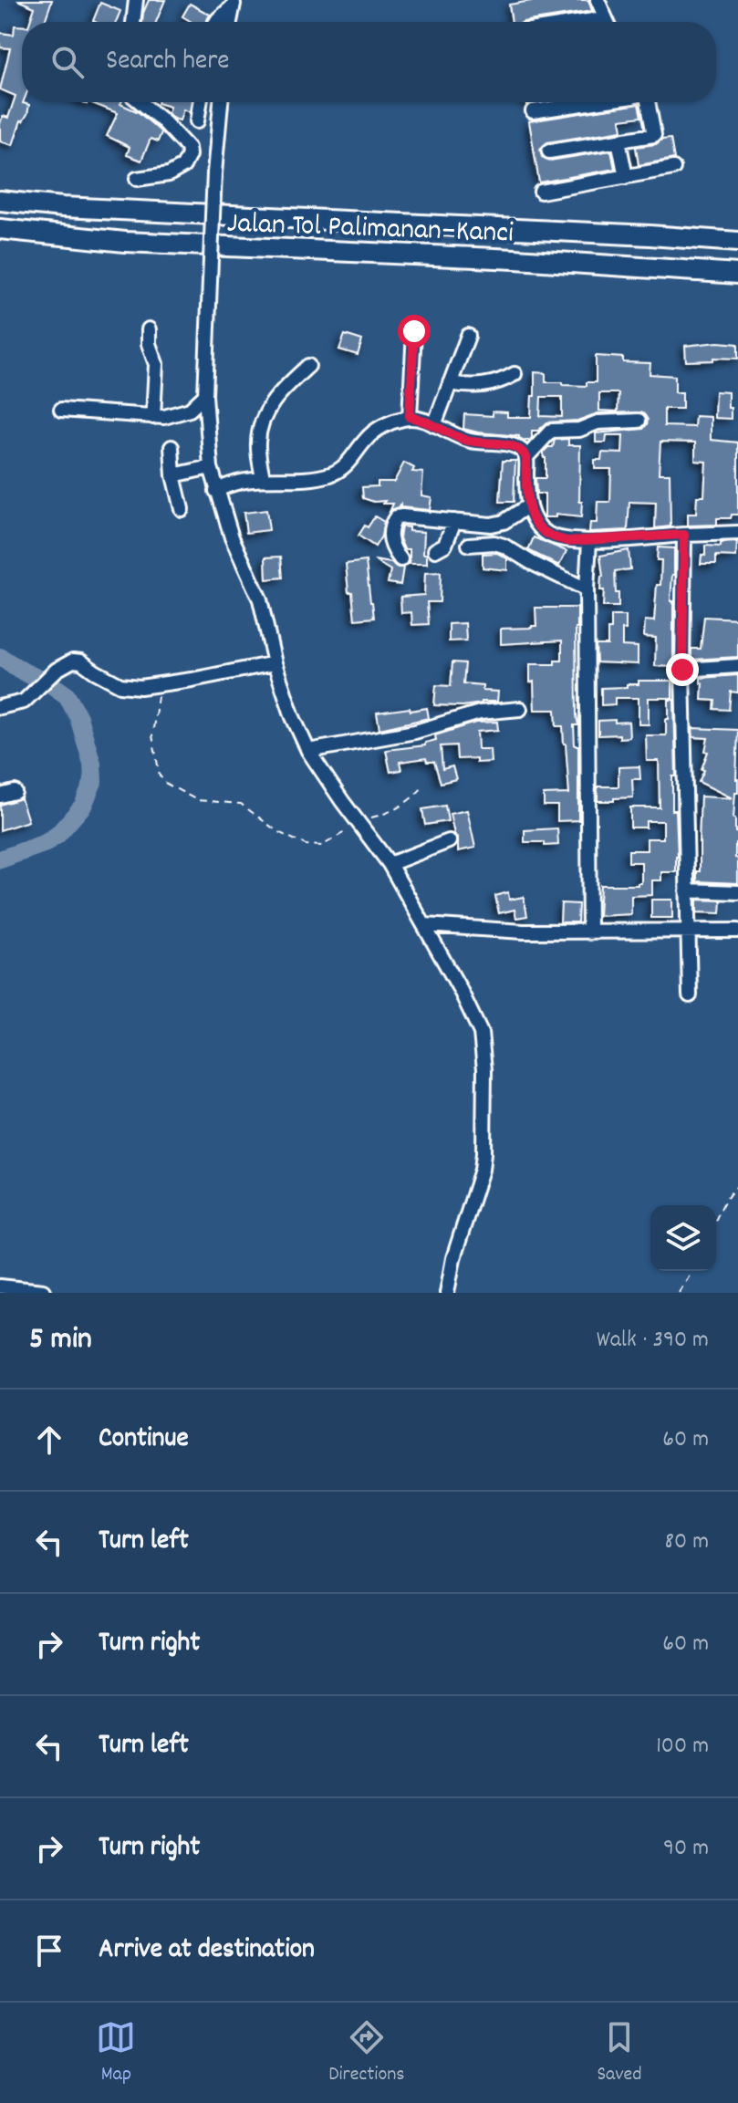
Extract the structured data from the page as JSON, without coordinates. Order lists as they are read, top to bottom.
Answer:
{
  "streets": {
    "highway": ["Jalan Tol Palimanan–Kanci"]
  },
  "page": {
    "search": "Search here",
    "heading": ["5 min", "Walk · 390 m"],
    "list": [
      ["Continue", "60 m"],
      ["Turn left", "80 m"],
      ["Turn right", "60 m"],
      ["Turn left", "100 m"],
      ["Turn right", "90 m"],
      "Arrive at destination"
    ],
    "nav": ["Map", "Directions", "Saved"]
  }
}
